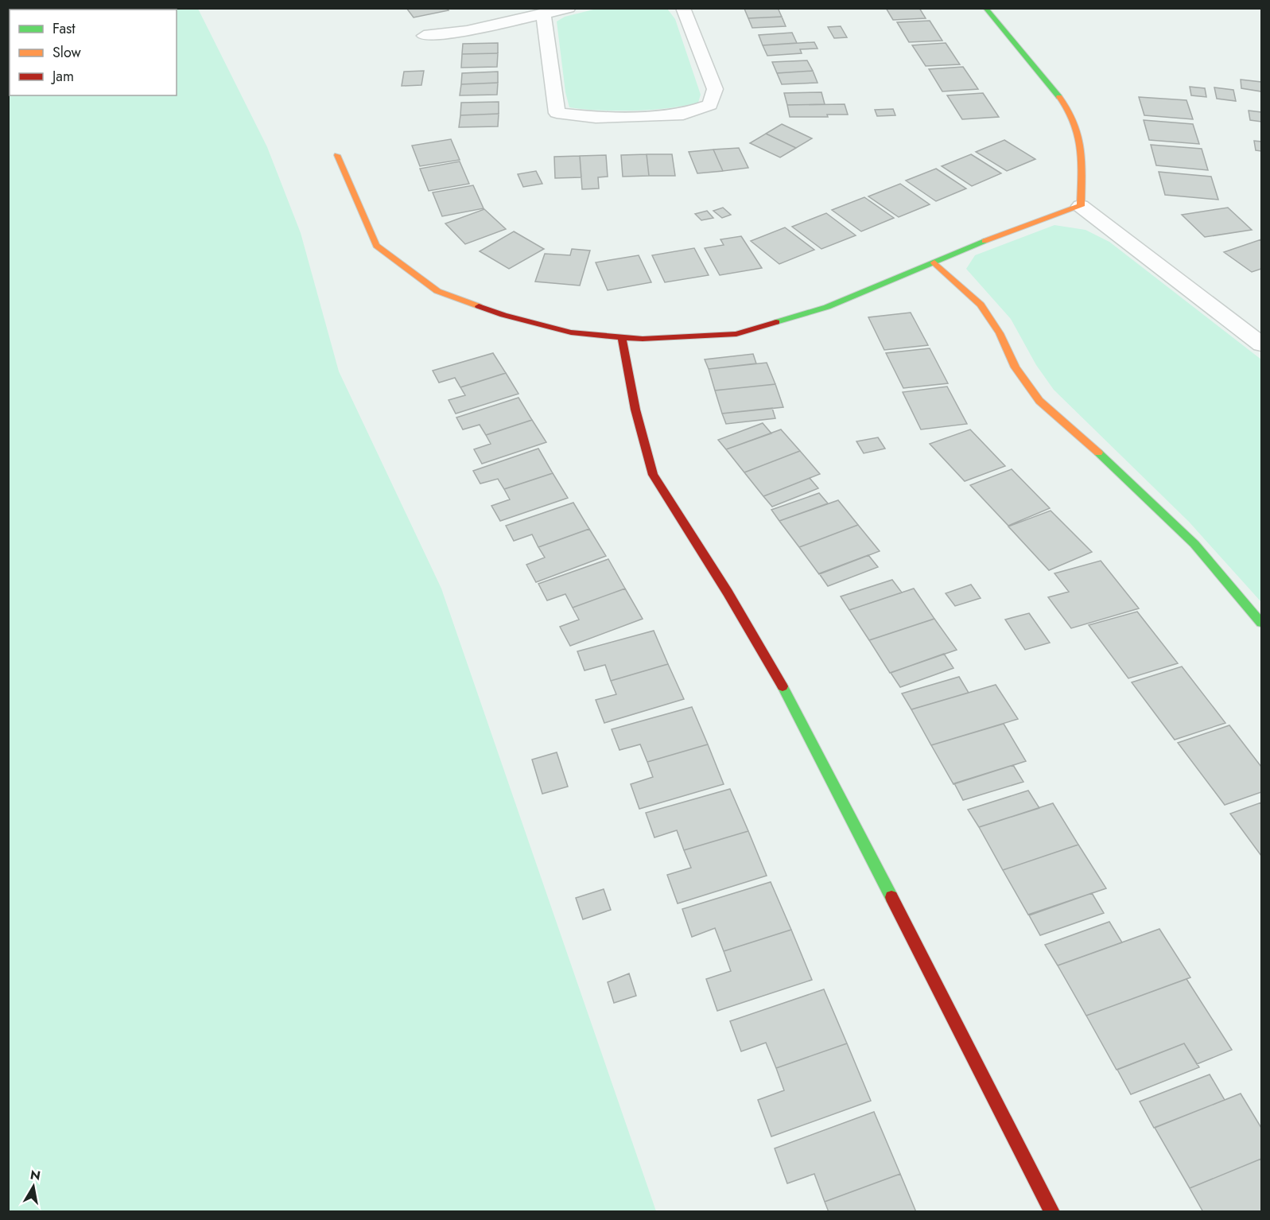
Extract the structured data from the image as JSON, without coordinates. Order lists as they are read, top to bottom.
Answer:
{
  "legend": ["Fast", "Slow", "Jam"],
  "north": "top"
}
